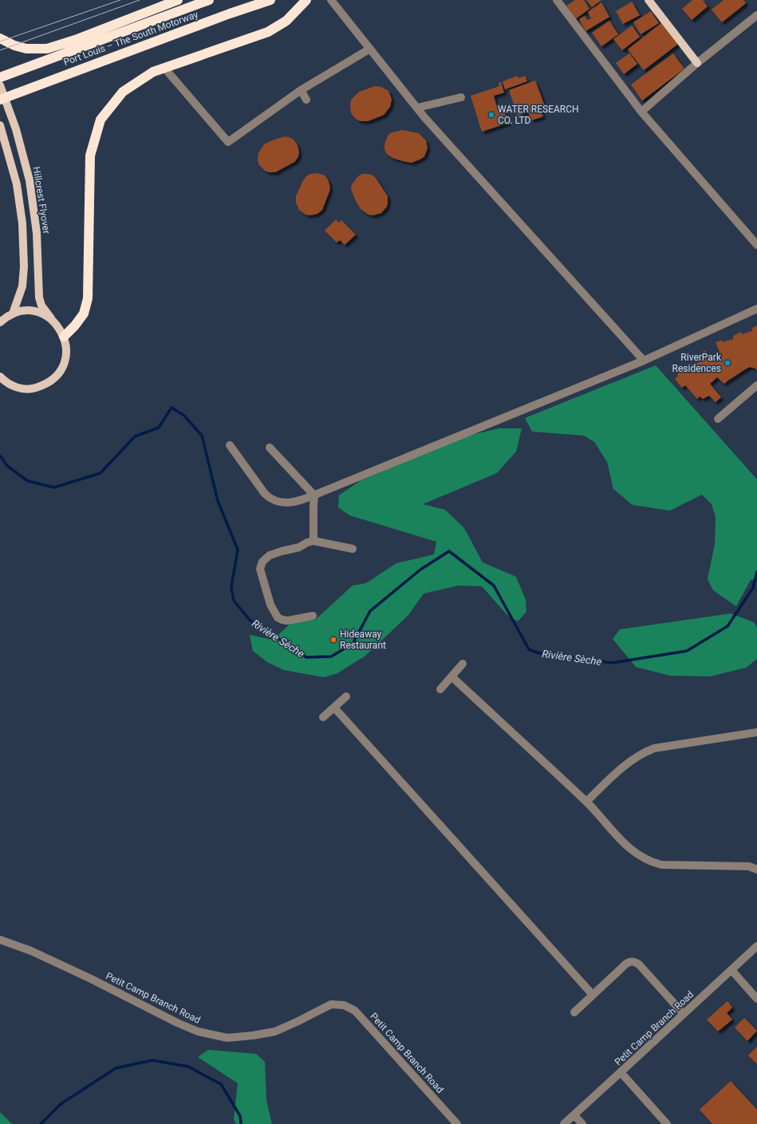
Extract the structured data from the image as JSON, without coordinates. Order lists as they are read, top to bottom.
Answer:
{
  "streets": {
    "highway": ["Port Louis – The South Motorway"],
    "main road": ["Hillcrest Flyover"],
    "street": ["Petit Camp Branch Road"]
  },
  "water": ["Rivière Sèche"],
  "places": ["WATER RESEARCH CO. LTD", "RiverPark Residences", "Hideaway Restaurant"]
}
